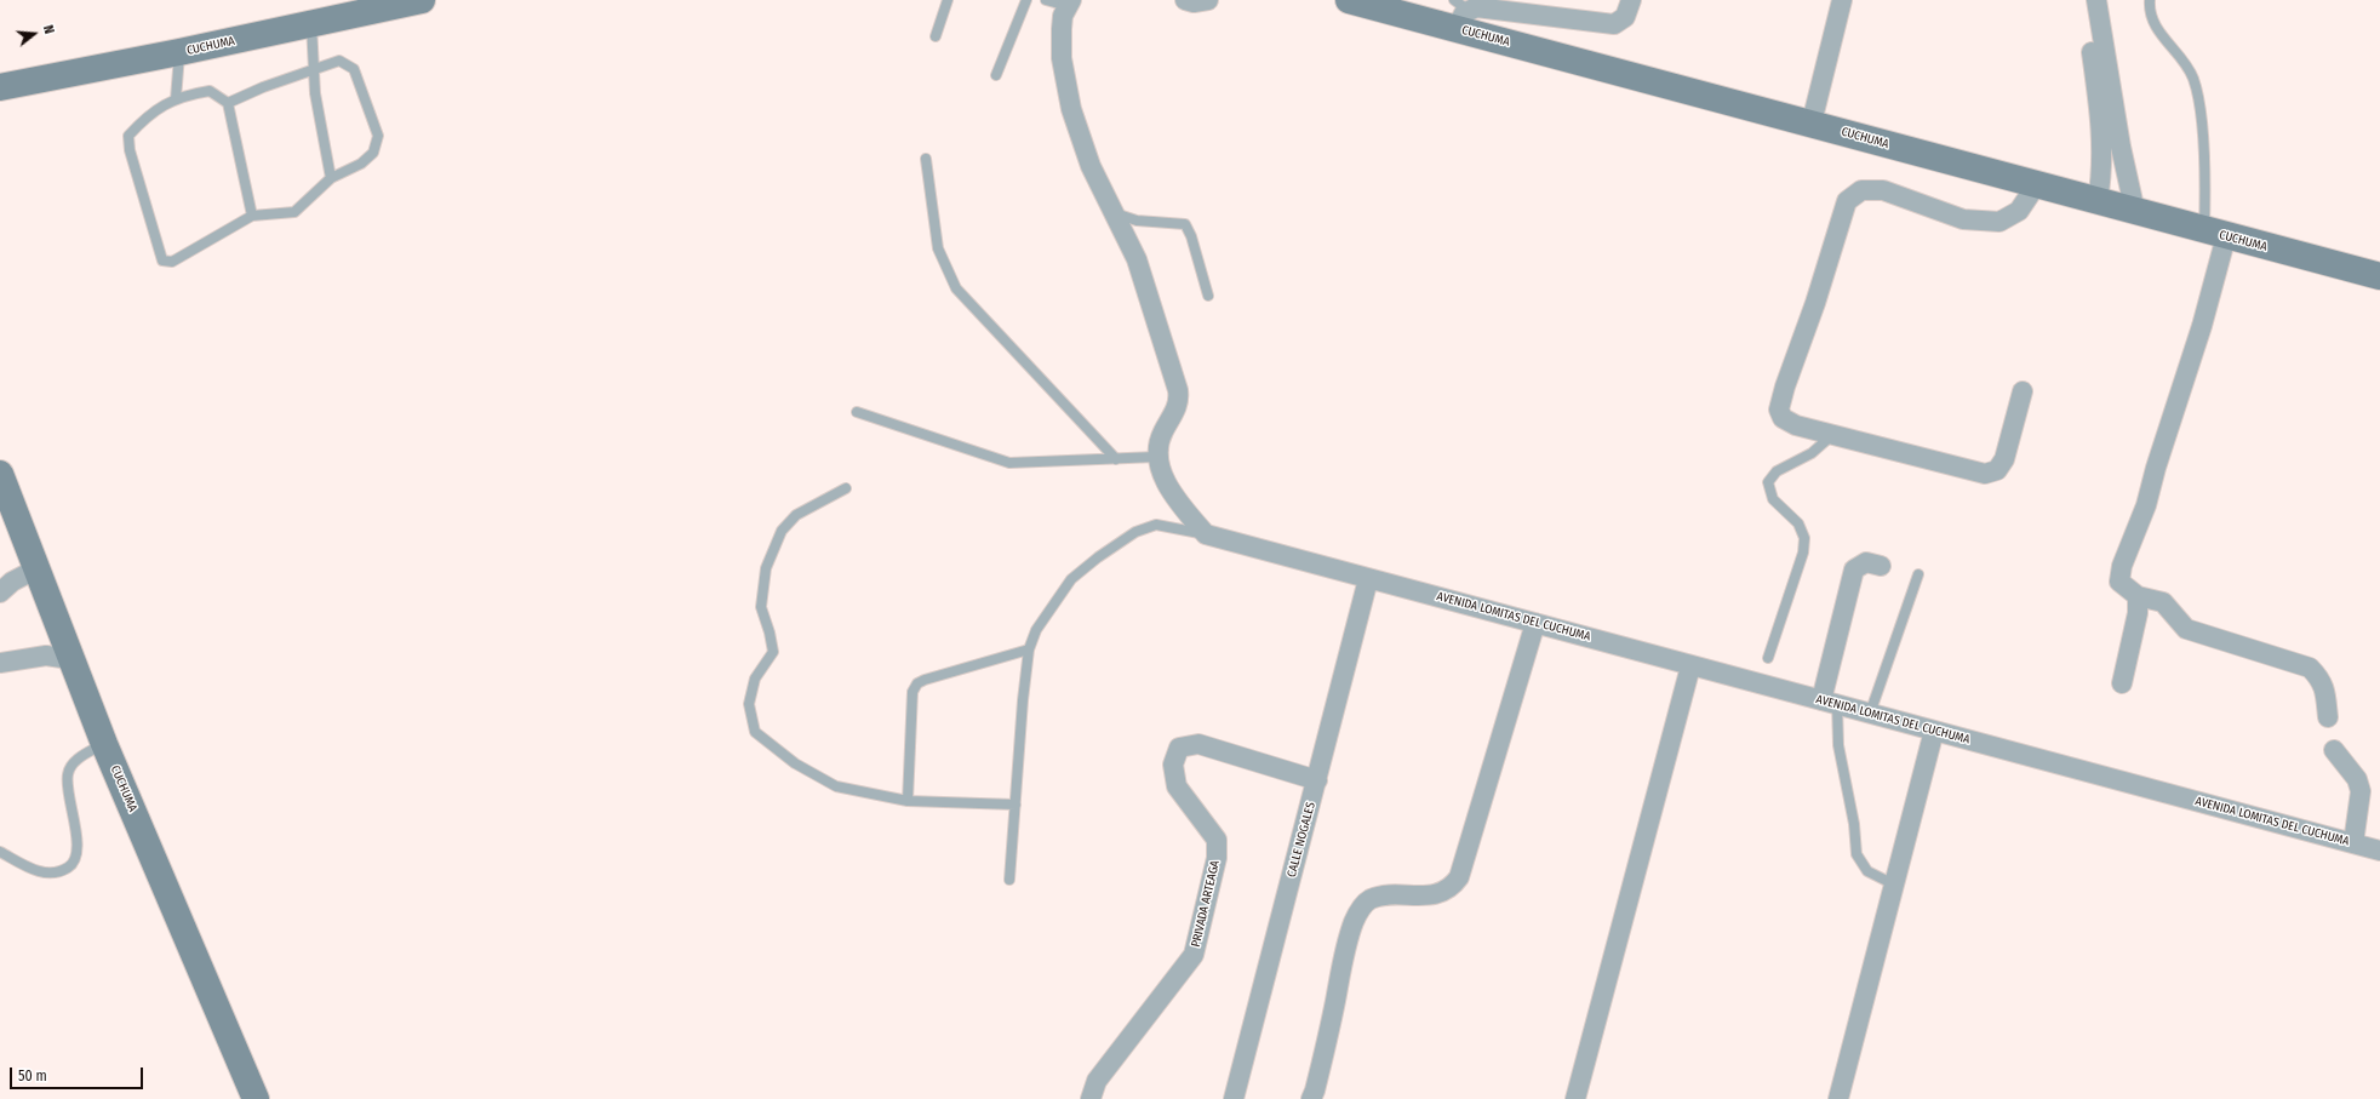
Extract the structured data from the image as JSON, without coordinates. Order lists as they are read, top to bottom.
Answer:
{
  "streets": {
    "street": [
      "CUCHUMA",
      "AVENIDA LOMITAS DEL CUCHUMA",
      "CALLE NOGALES",
      "PRIVADA ARTEAGA"
    ]
  },
  "crossings": [
    ["AVENIDA LOMITAS DEL CUCHUMA", "CALLE NOGALES"],
    ["CALLE NOGALES", "PRIVADA ARTEAGA"]
  ],
  "scale_bar": "50 m",
  "north": "right"
}
